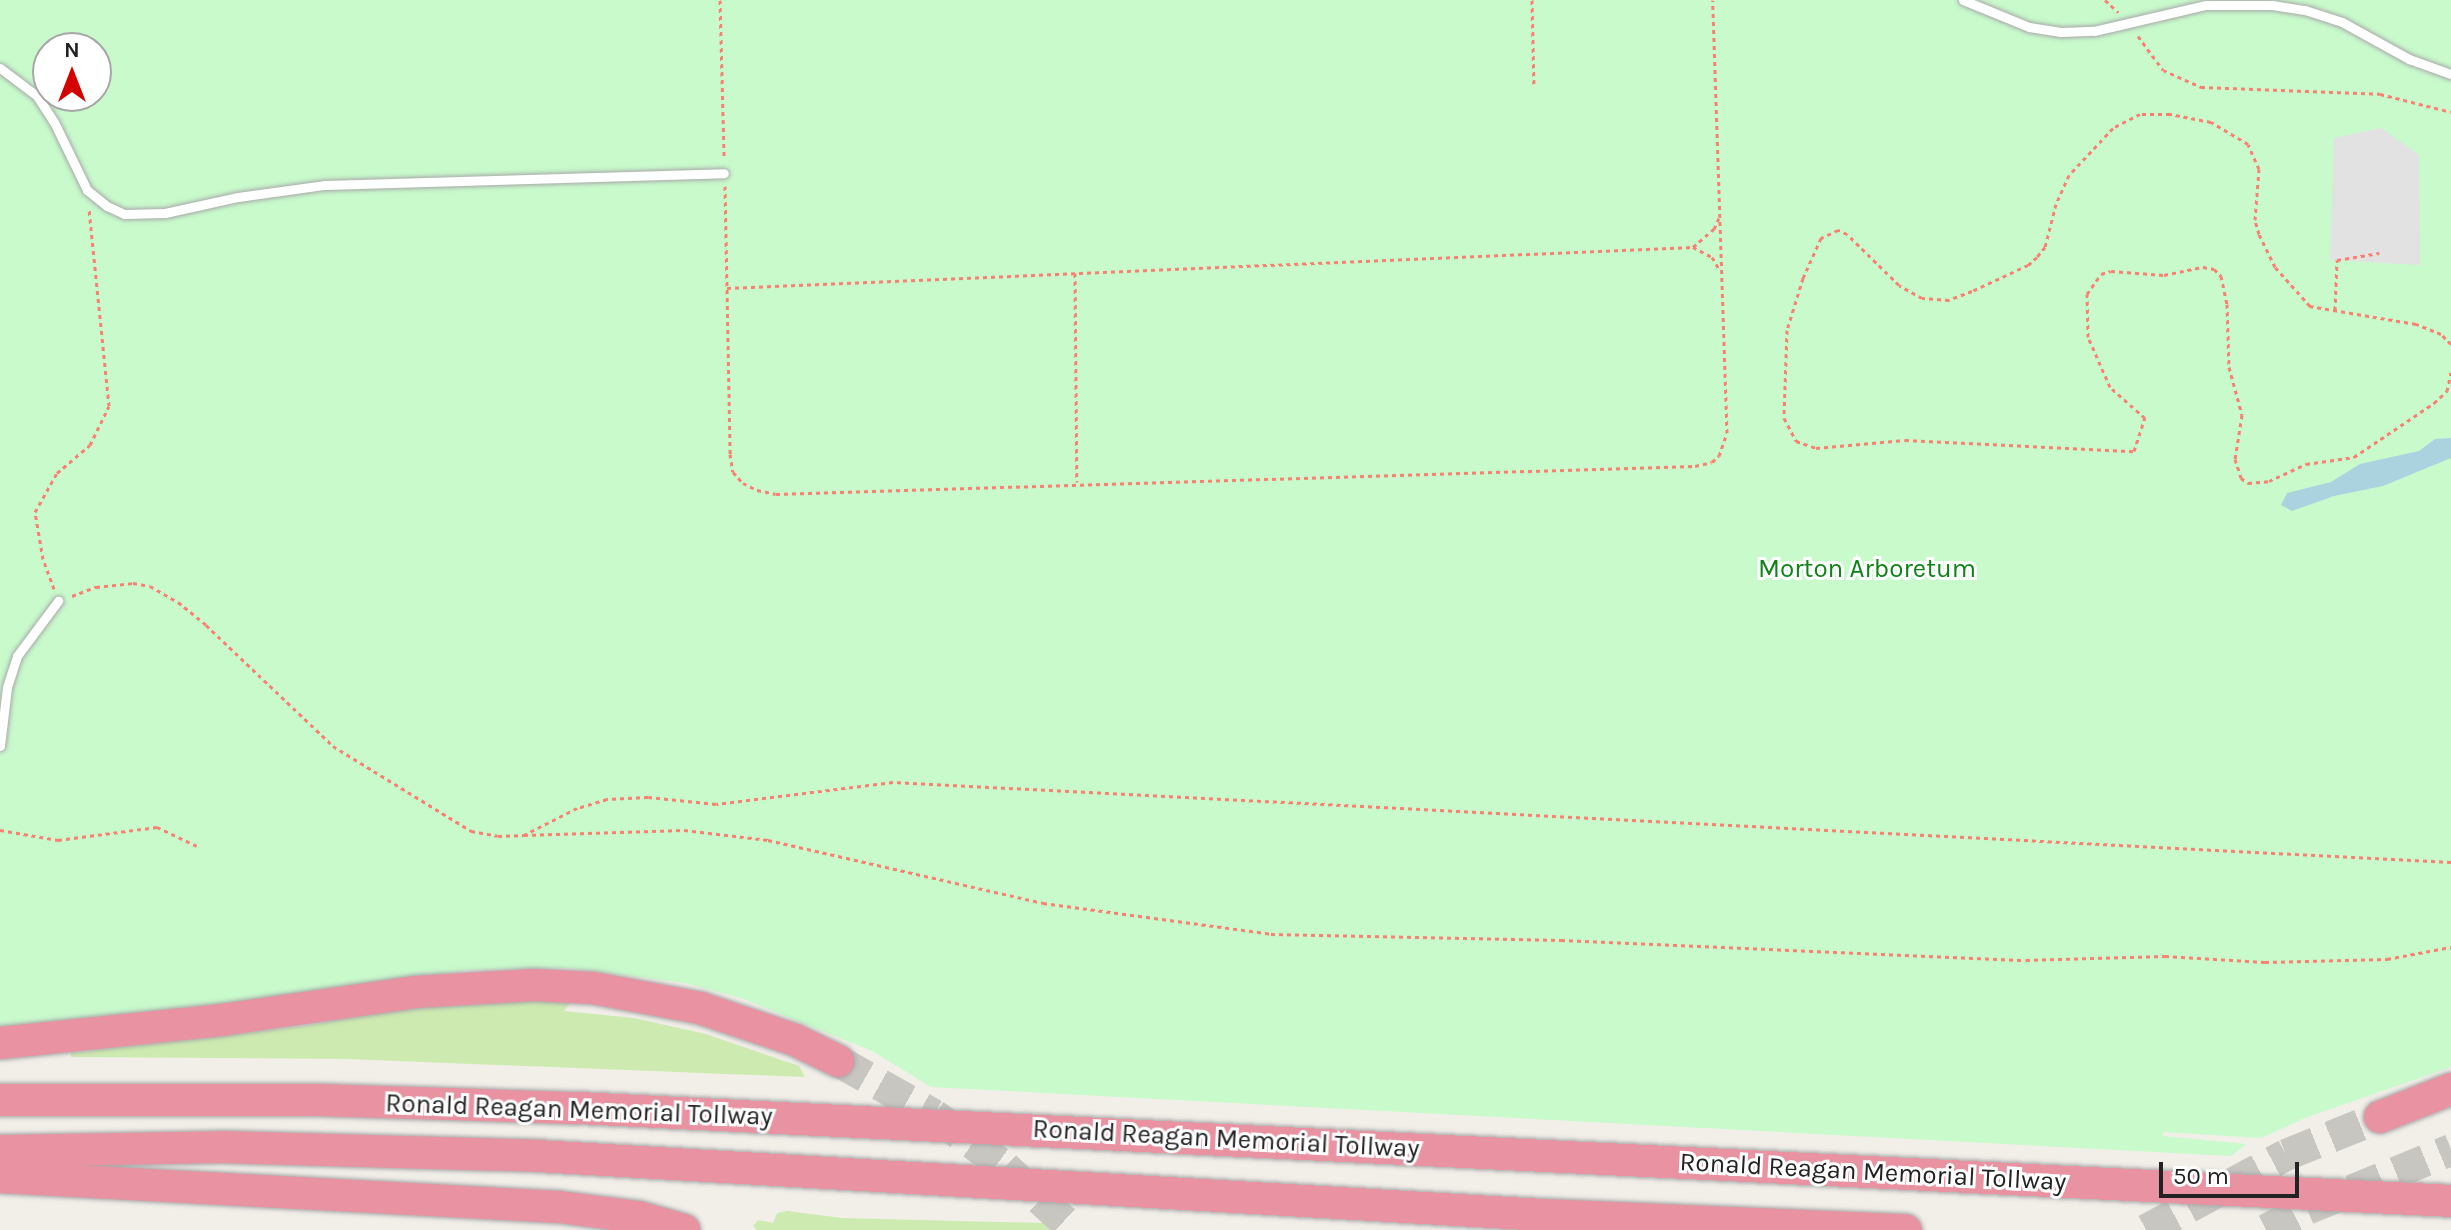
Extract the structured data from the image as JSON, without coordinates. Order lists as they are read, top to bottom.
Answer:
{
  "streets": {
    "highway": ["Ronald Reagan Memorial Tollway"]
  },
  "parks": ["Morton Arboretum"],
  "scale_bar": "50 m",
  "north": "top"
}
